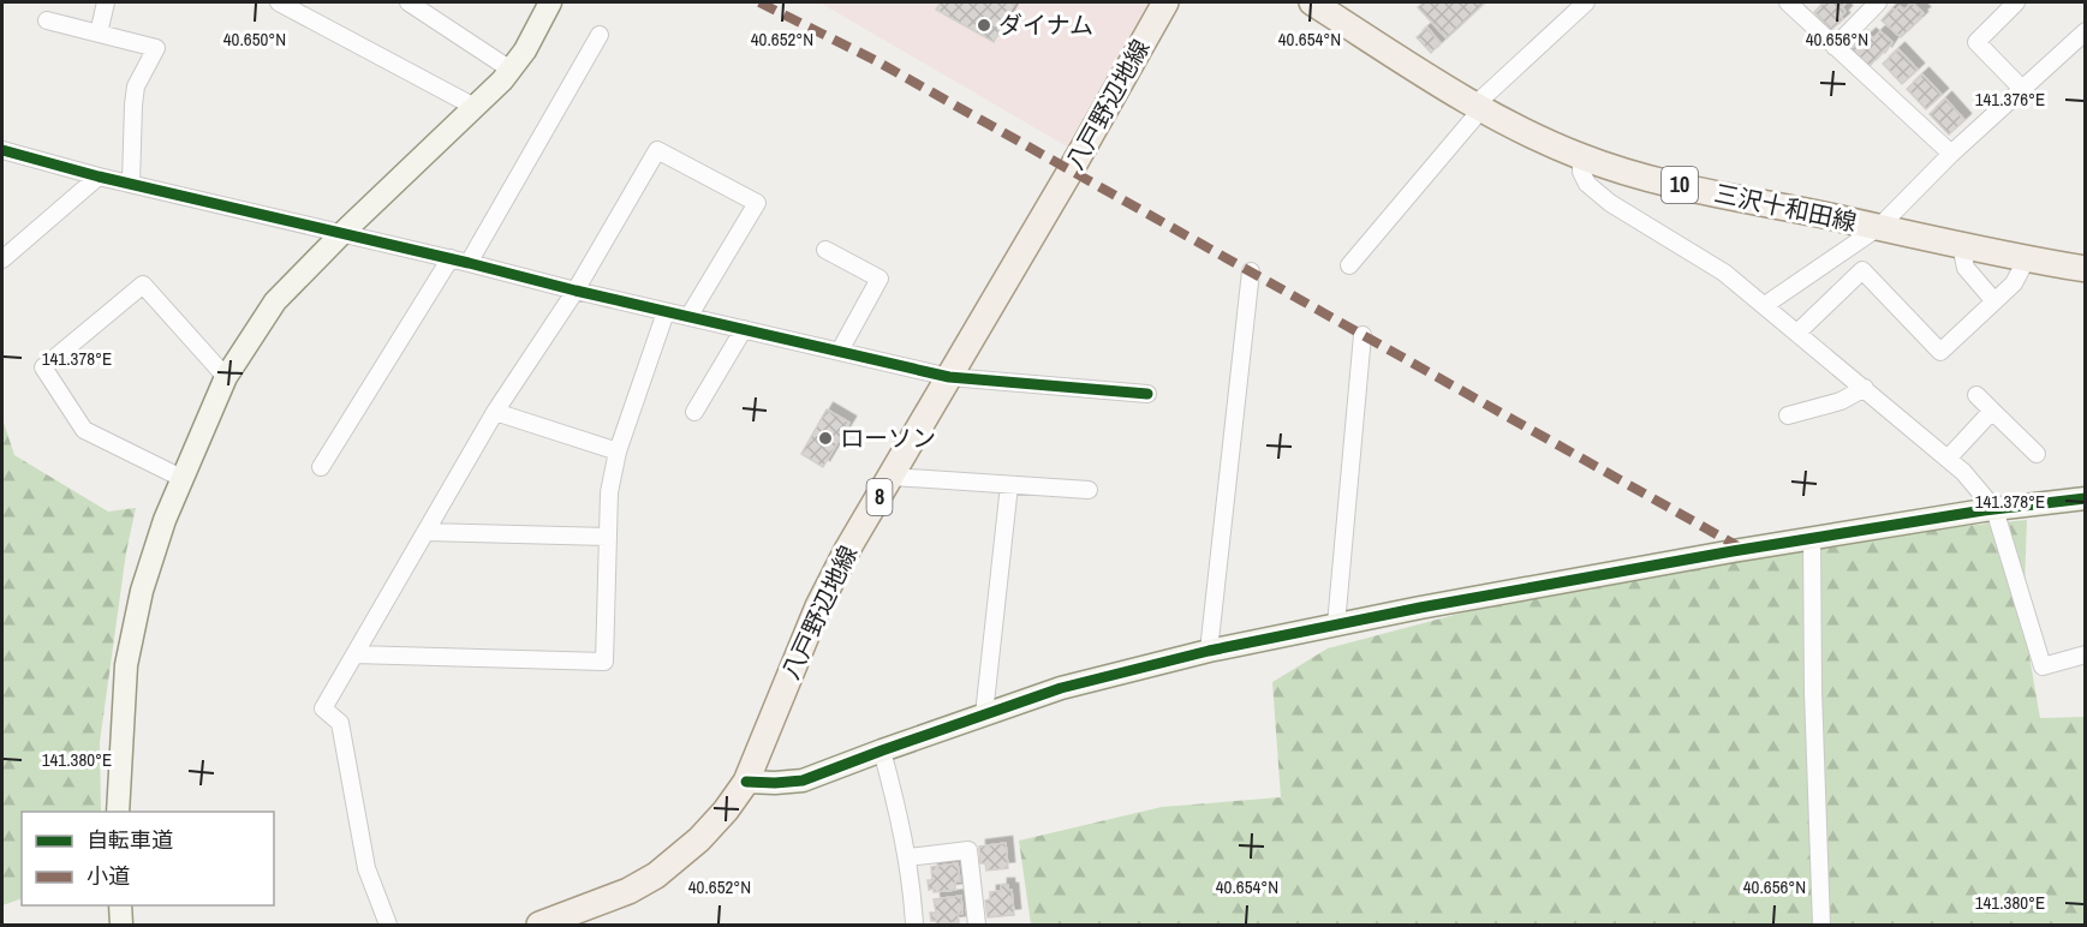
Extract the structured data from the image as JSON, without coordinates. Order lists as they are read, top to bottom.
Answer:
{
  "streets": {
    "main road": [
      "八戸野辺地線",
      "10",
      "三沢十和田線",
      "8"
    ]
  },
  "places": ["ダイナム", "ローソン"],
  "legend": ["自転車道", "小道"],
  "coordinates": [
    "40.650°N",
    "40.652°N",
    "40.654°N",
    "40.656°N",
    "141.376°E",
    "141.378°E",
    "141.380°E"
  ]
}
